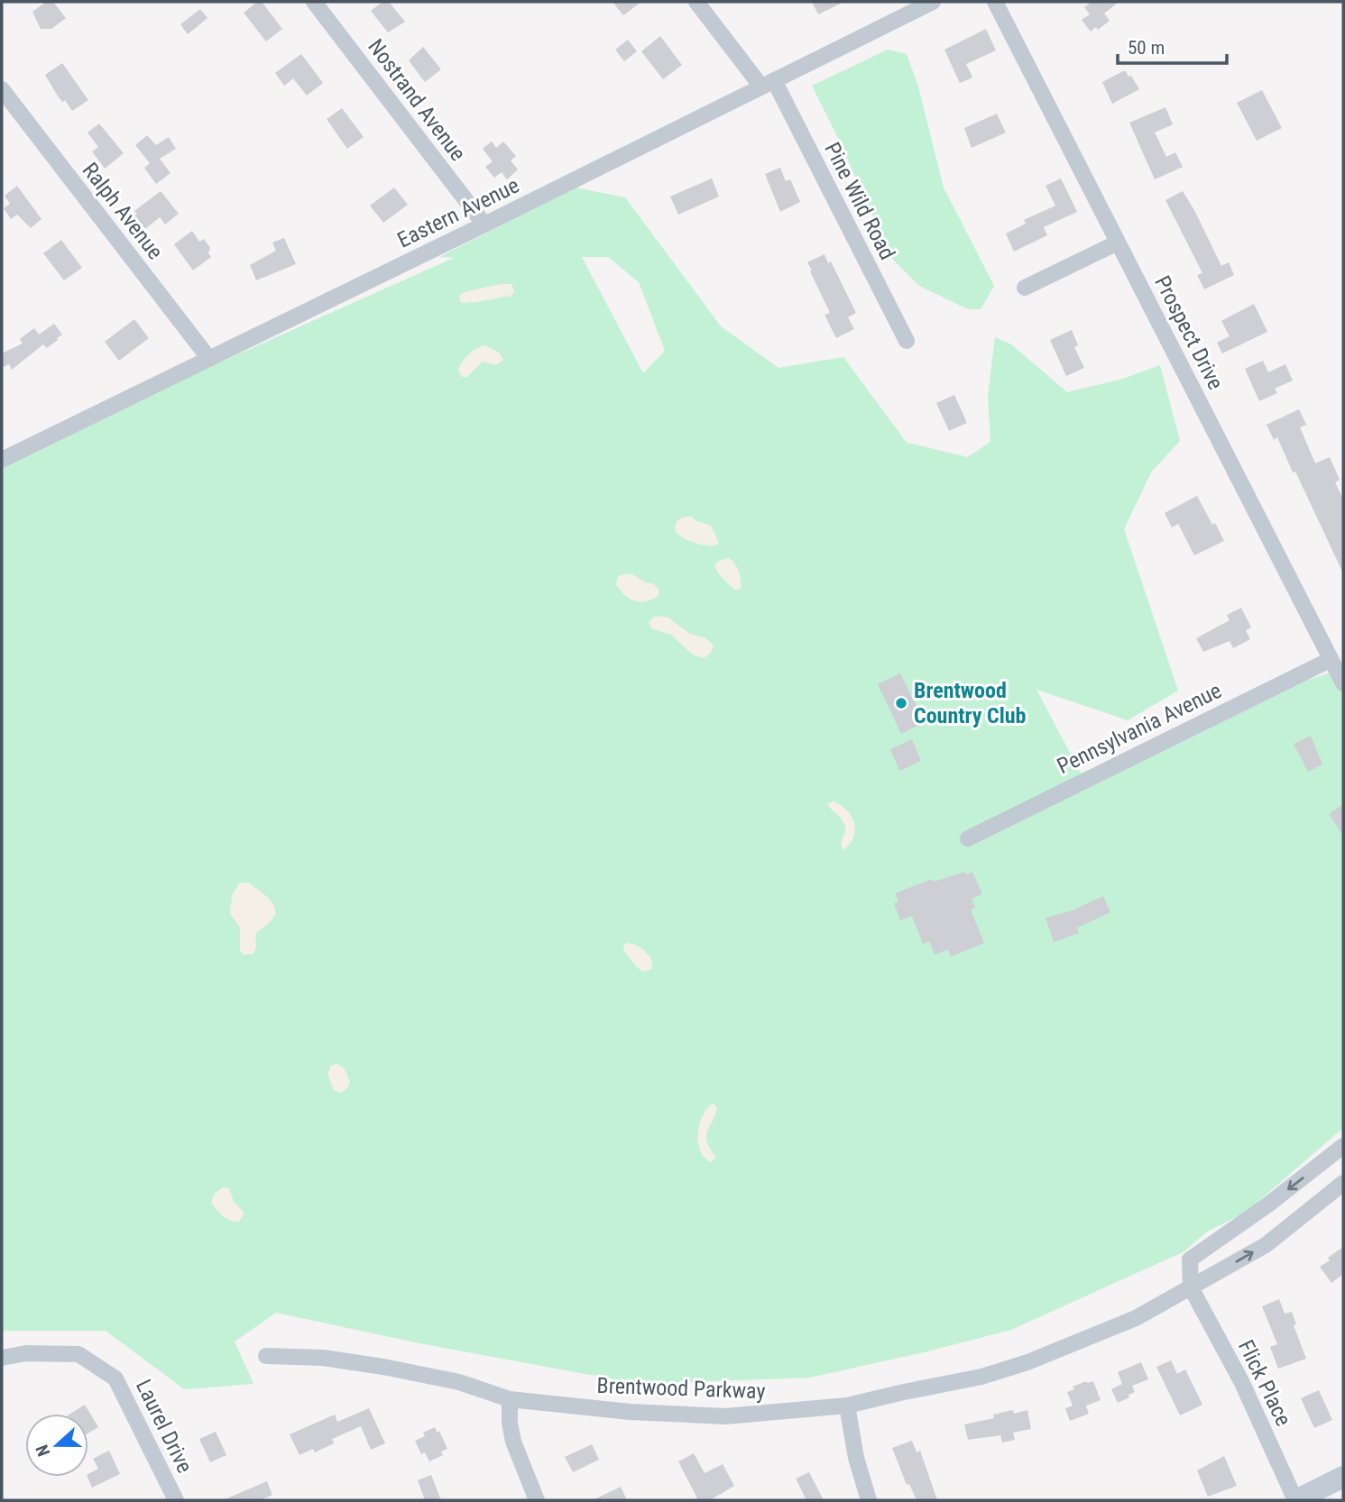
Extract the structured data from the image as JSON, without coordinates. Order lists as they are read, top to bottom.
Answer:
{
  "streets": {
    "street": [
      "Nostrand Avenue",
      "Pine Wild Road",
      "Ralph Avenue",
      "Eastern Avenue",
      "Prospect Drive",
      "Pennsylvania Avenue",
      "Flick Place",
      "Brentwood Parkway",
      "Laurel Drive"
    ]
  },
  "crossings": [
    ["Nostrand Avenue", "Eastern Avenue"],
    ["Pine Wild Road", "Eastern Avenue"],
    ["Ralph Avenue", "Eastern Avenue"],
    ["Prospect Drive", "Pennsylvania Avenue"],
    ["Flick Place", "Brentwood Parkway"]
  ],
  "places": ["Brentwood Country Club"],
  "scale_bar": "50 m",
  "north": "left"
}
